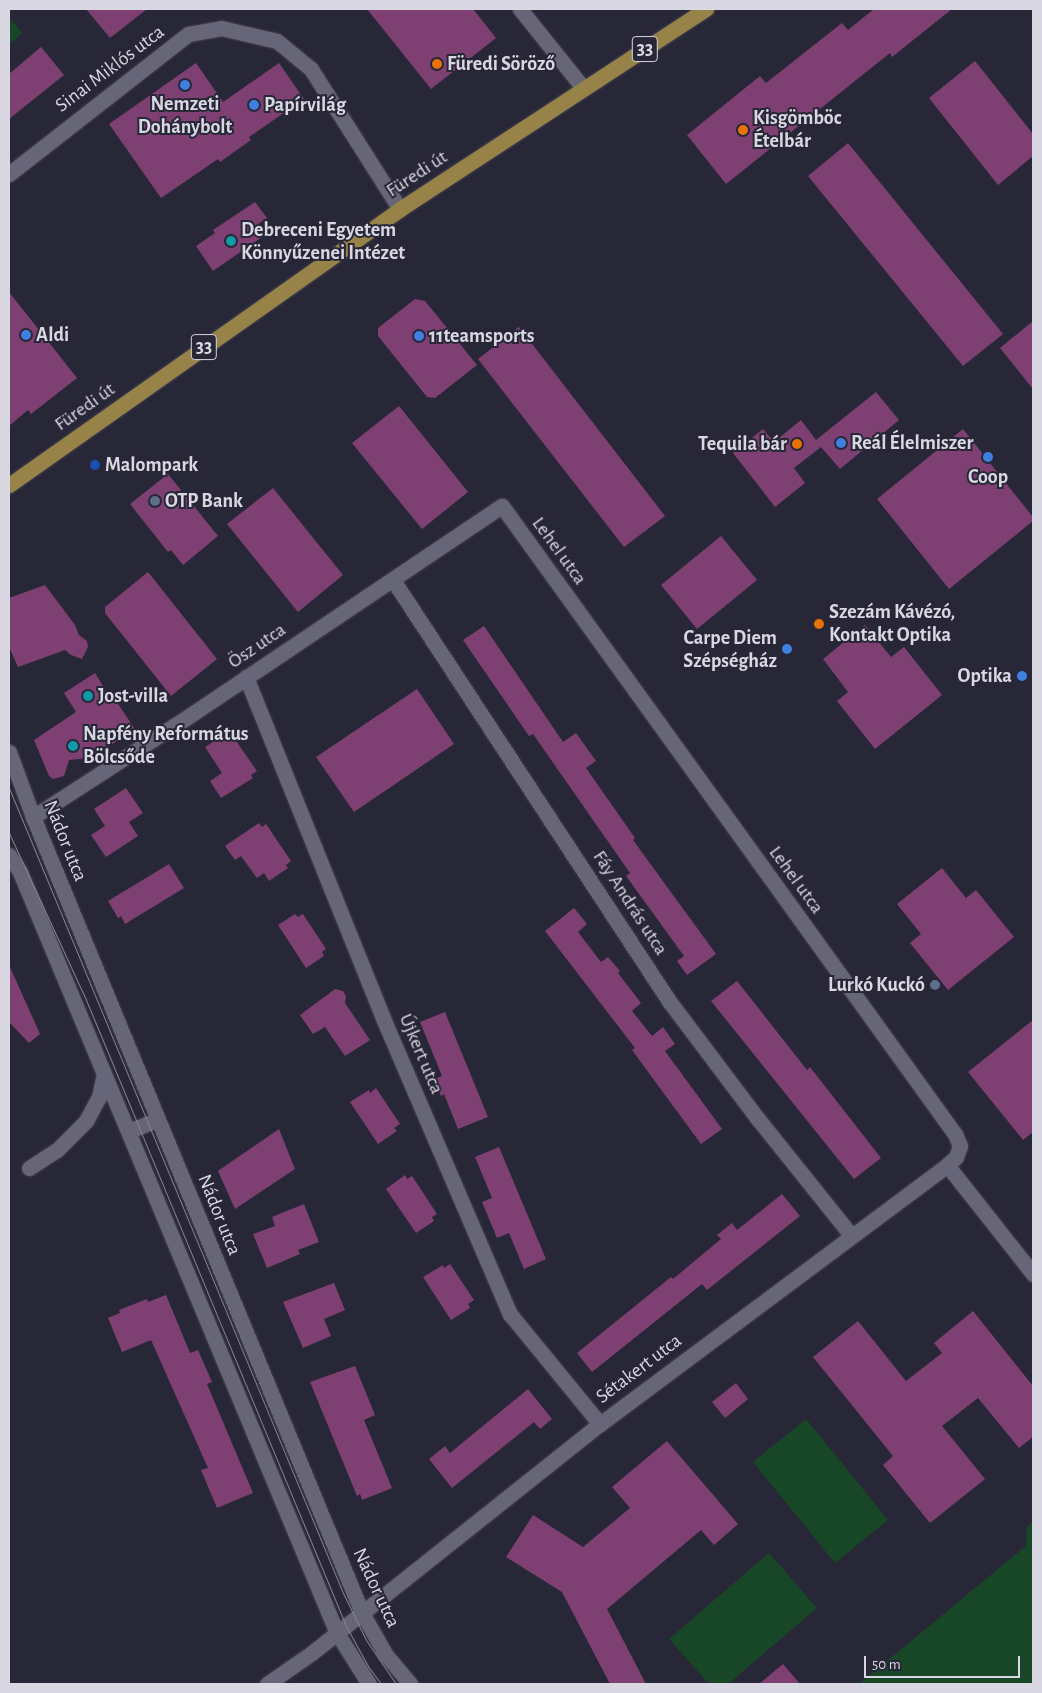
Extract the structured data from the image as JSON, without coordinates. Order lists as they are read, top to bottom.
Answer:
{
  "streets": {
    "main road": ["33", "Füredi út"],
    "street": [
      "Sinai Miklós utca",
      "Lehel utca",
      "Ösz utca",
      "Nádor utca",
      "Fáy András utca",
      "Újkert utca",
      "Sétakert utca"
    ]
  },
  "crossings": [
    ["Sinai Miklós utca", "Füredi út"],
    ["Lehel utca", "Ösz utca"],
    ["Lehel utca", "Sétakert utca"],
    ["Ösz utca", "Nádor utca"],
    ["Ösz utca", "Fáy András utca"],
    ["Ösz utca", "Újkert utca"],
    ["Nádor utca", "Sétakert utca"],
    ["Fáy András utca", "Sétakert utca"],
    ["Újkert utca", "Sétakert utca"]
  ],
  "places": [
    "Füredi Söröző",
    "Nemzeti Dohánybolt",
    "Papírvilág",
    "Kisgömböc Ételbár",
    "Debreceni Egyetem Könnyűzenei Intézet",
    "Aldi",
    "11teamsports",
    "Reál Élelmiszer",
    "Tequila bár",
    "Coop",
    "Malompark",
    "OTP Bank",
    "Szezám Kávézó, Kontakt Optika",
    "Carpe Diem Szépségház",
    "Optika",
    "Jost-villa",
    "Napfény Református Bölcsőde",
    "Lurkó Kuckó"
  ],
  "scale_bar": "50 m"
}
